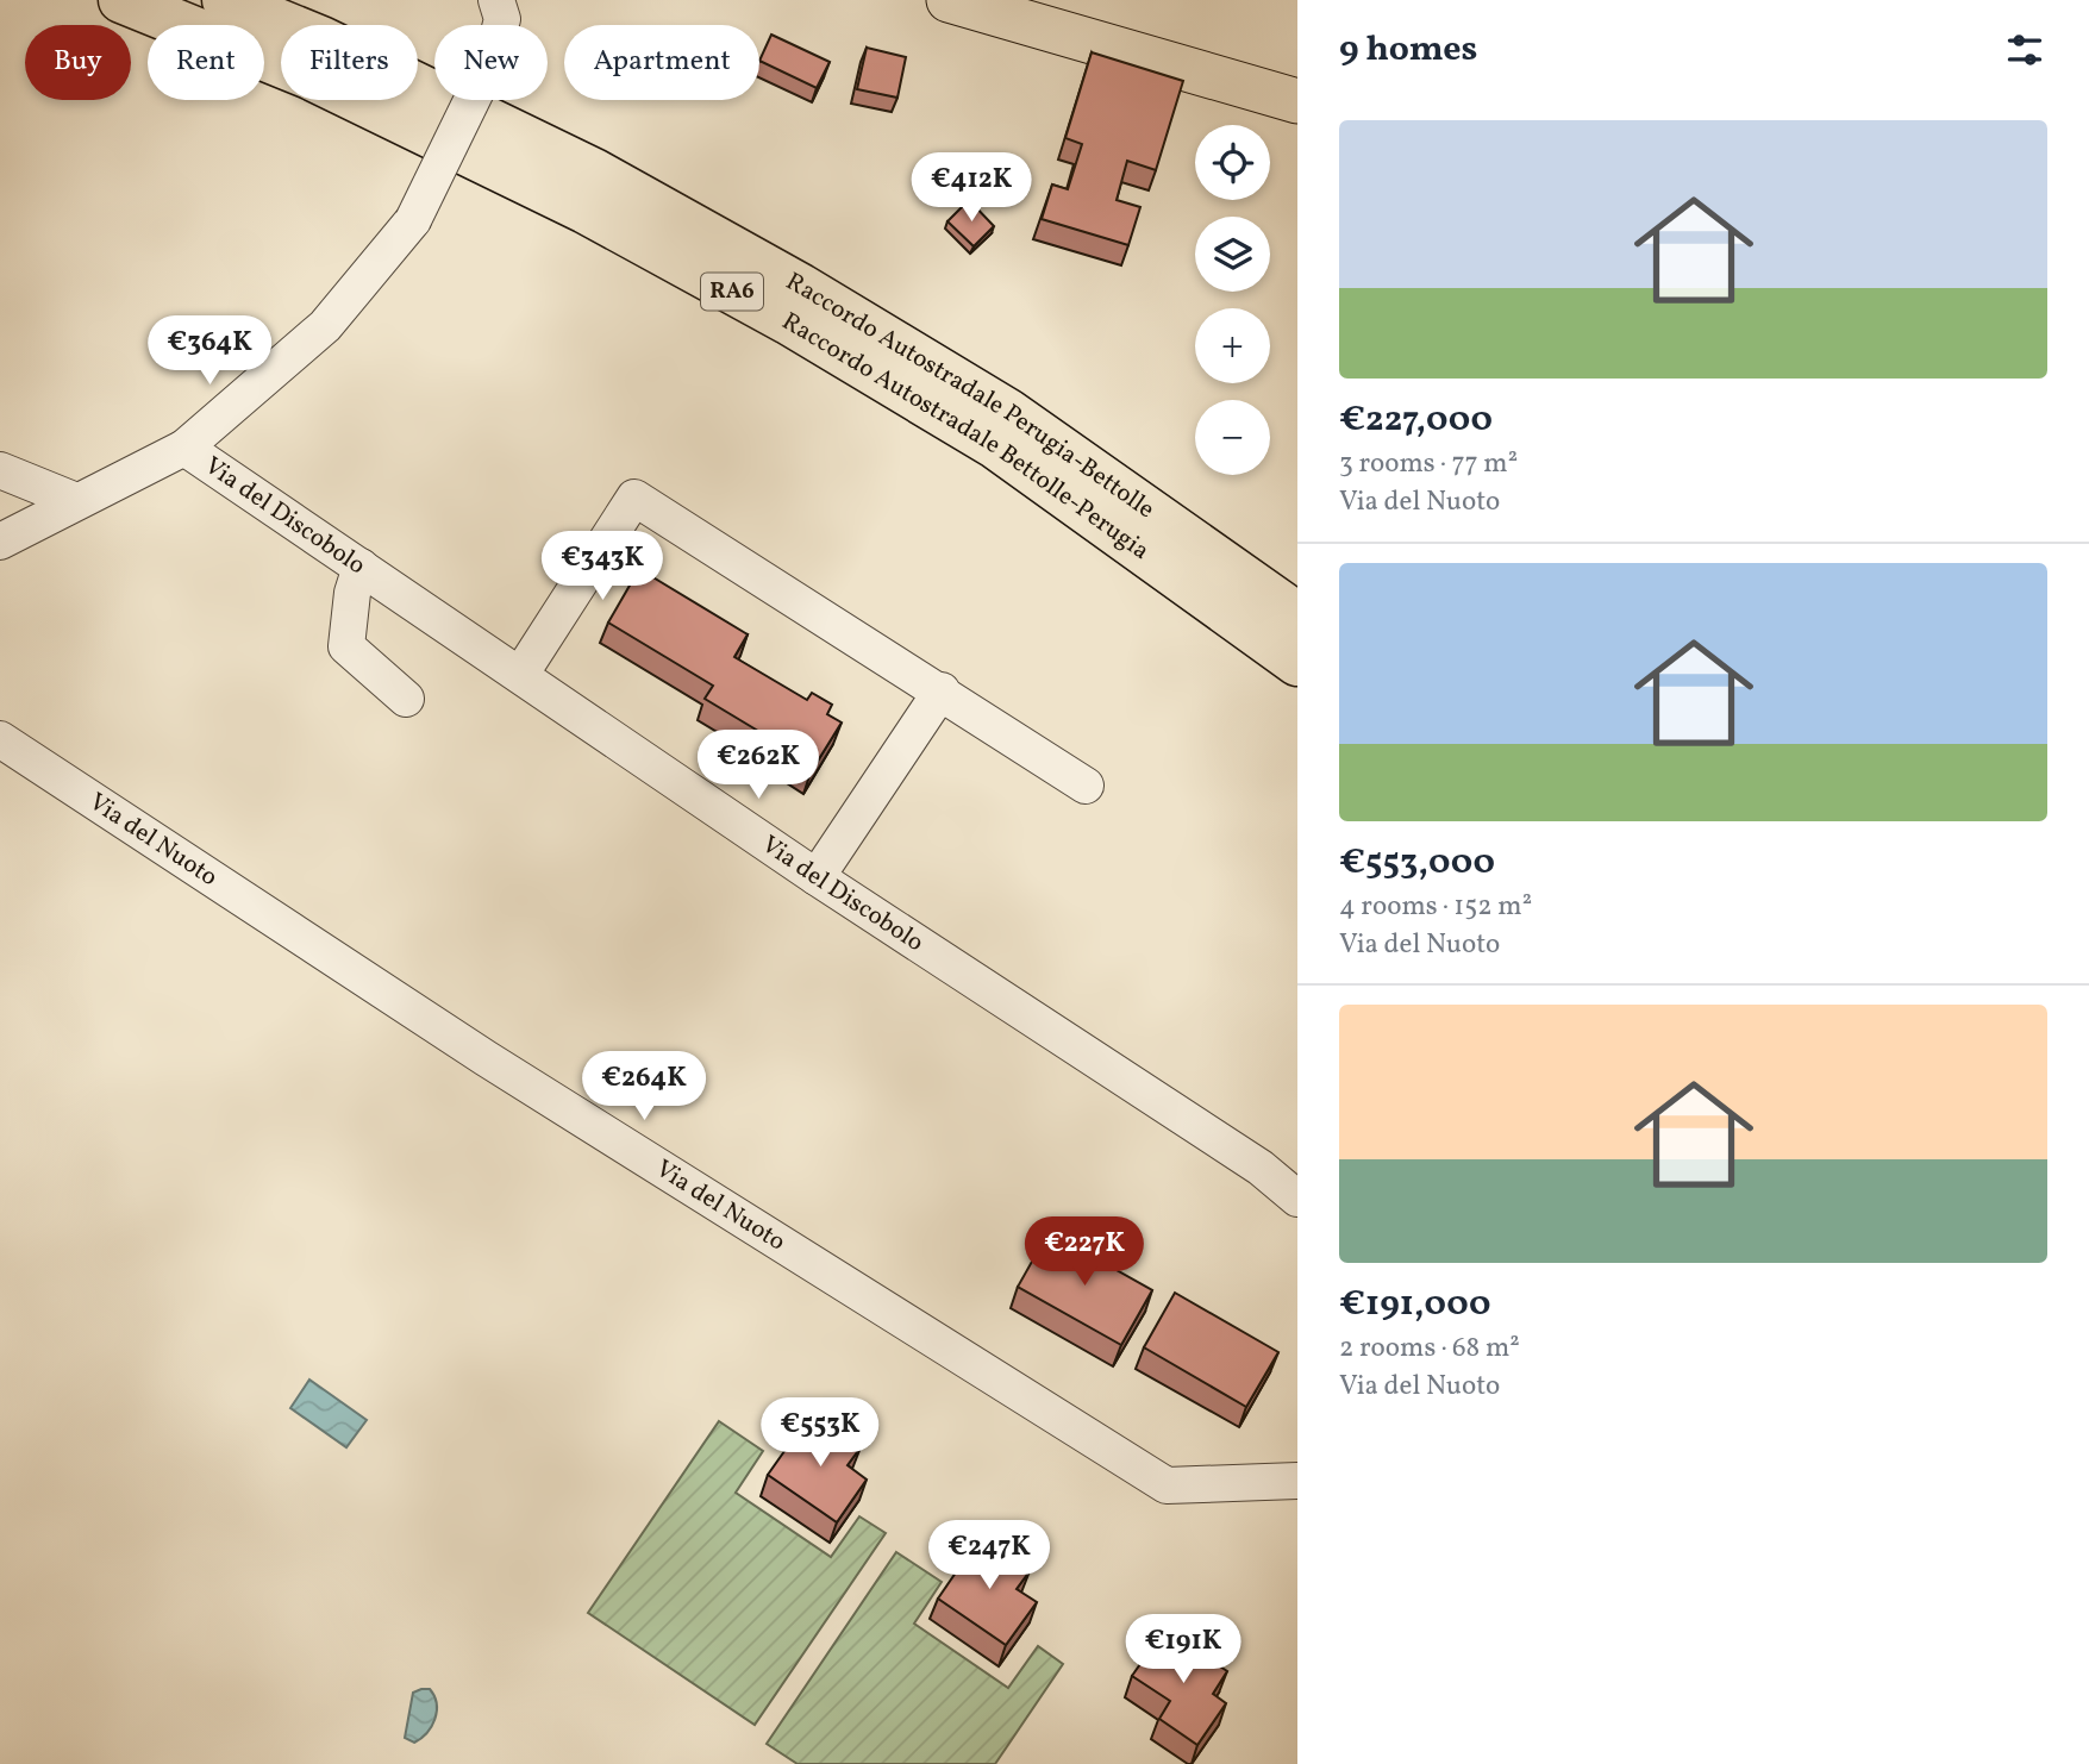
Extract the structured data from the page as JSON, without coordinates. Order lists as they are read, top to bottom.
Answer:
{
  "streets": {
    "highway": ["RA6", "Raccordo Autostradale Perugia-Bettolle", "Raccordo Autostradale Bettolle-Perugia"],
    "street": ["Via del Discobolo", "Via del Nuoto"]
  },
  "page": {
    "heading": "9 homes",
    "chip": [
      "Buy",
      "Rent",
      "Filters",
      "New",
      "Apartment"
    ],
    "list": [
      {
        "name": "€227,000",
        "note": "3 rooms · 77 m² · Via del Nuoto"
      },
      {
        "name": "€553,000",
        "note": "4 rooms · 152 m² · Via del Nuoto"
      },
      {
        "name": "€191,000",
        "note": "2 rooms · 68 m² · Via del Nuoto"
      }
    ],
    "map_buttons": ["+", "−"],
    "price": [
      "€412K",
      "€364K",
      "€343K",
      "€262K",
      "€264K",
      "€227K",
      "€553K",
      "€247K",
      "€191K"
    ]
  }
}
